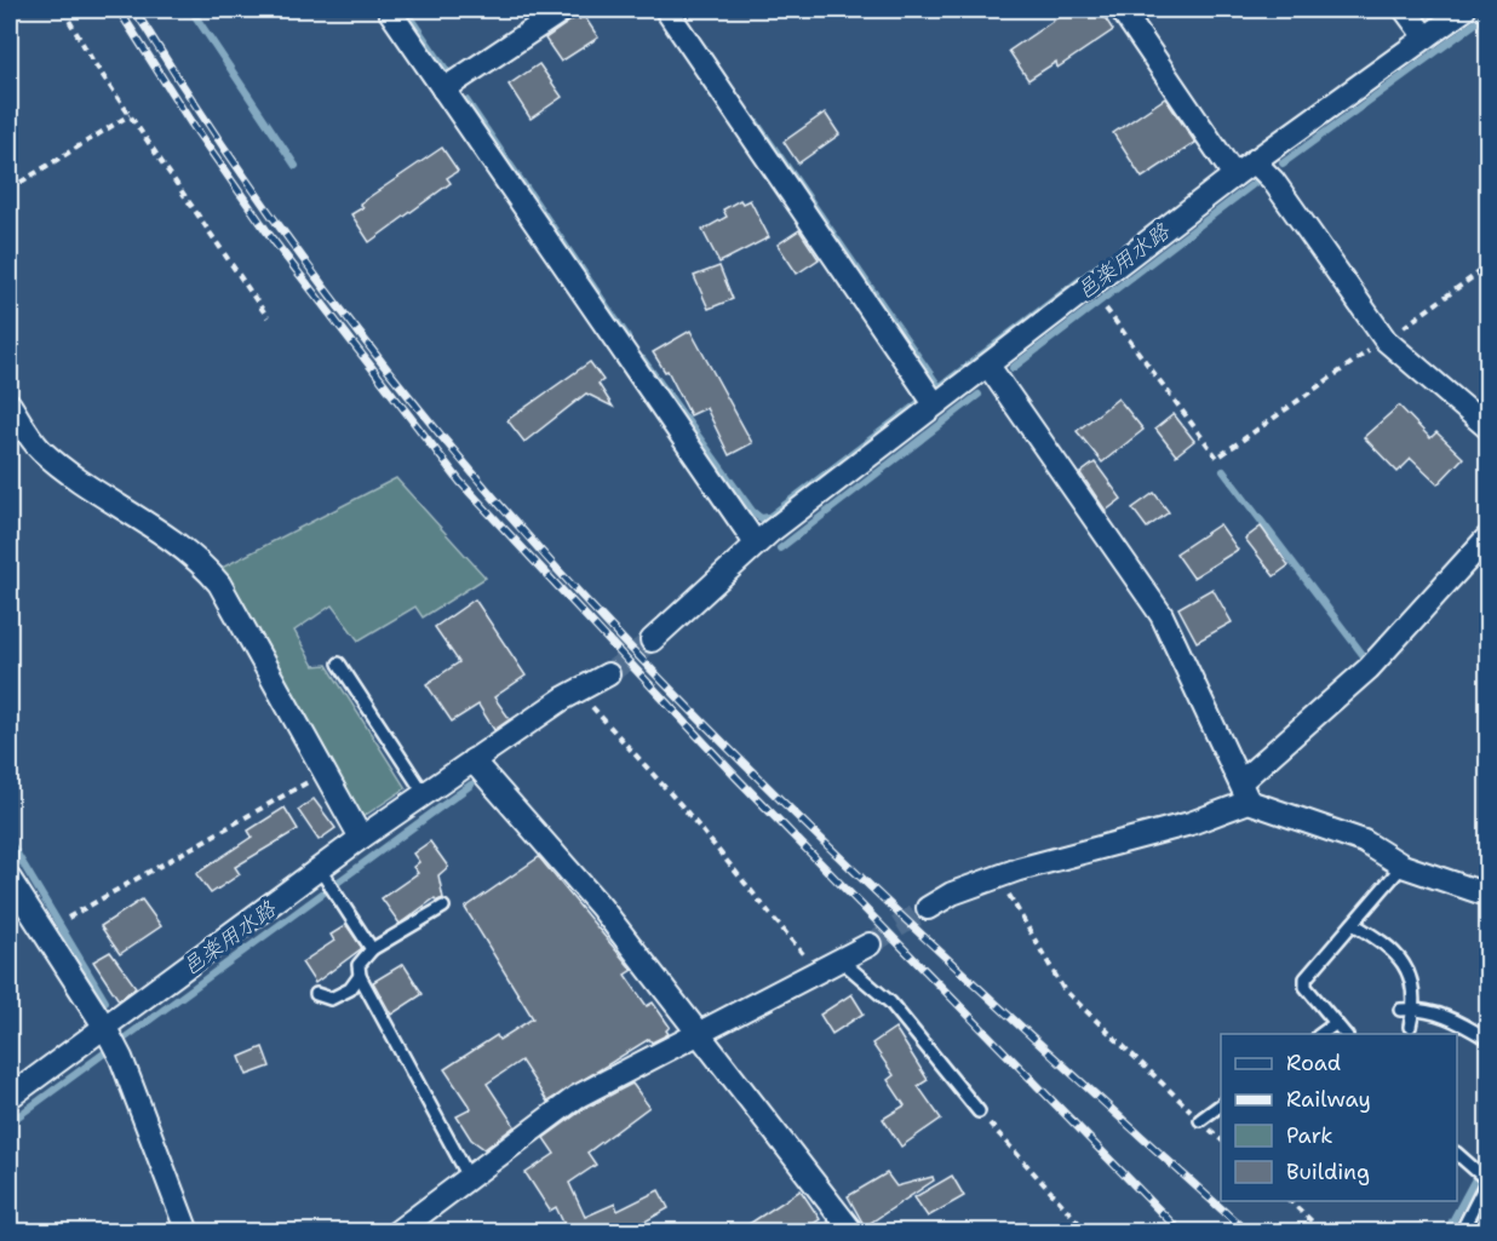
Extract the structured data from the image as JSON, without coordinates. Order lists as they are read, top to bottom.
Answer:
{
  "water": ["邑楽用水路"],
  "legend": [
    "Road",
    "Railway",
    "Park",
    "Building"
  ]
}
